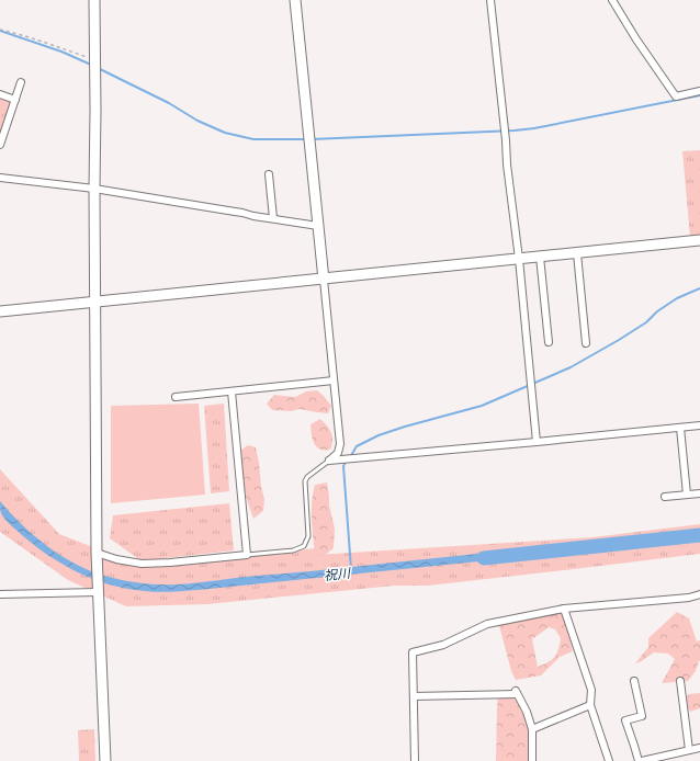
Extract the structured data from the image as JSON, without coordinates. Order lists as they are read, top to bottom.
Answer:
{
  "water": ["祝川"]
}
